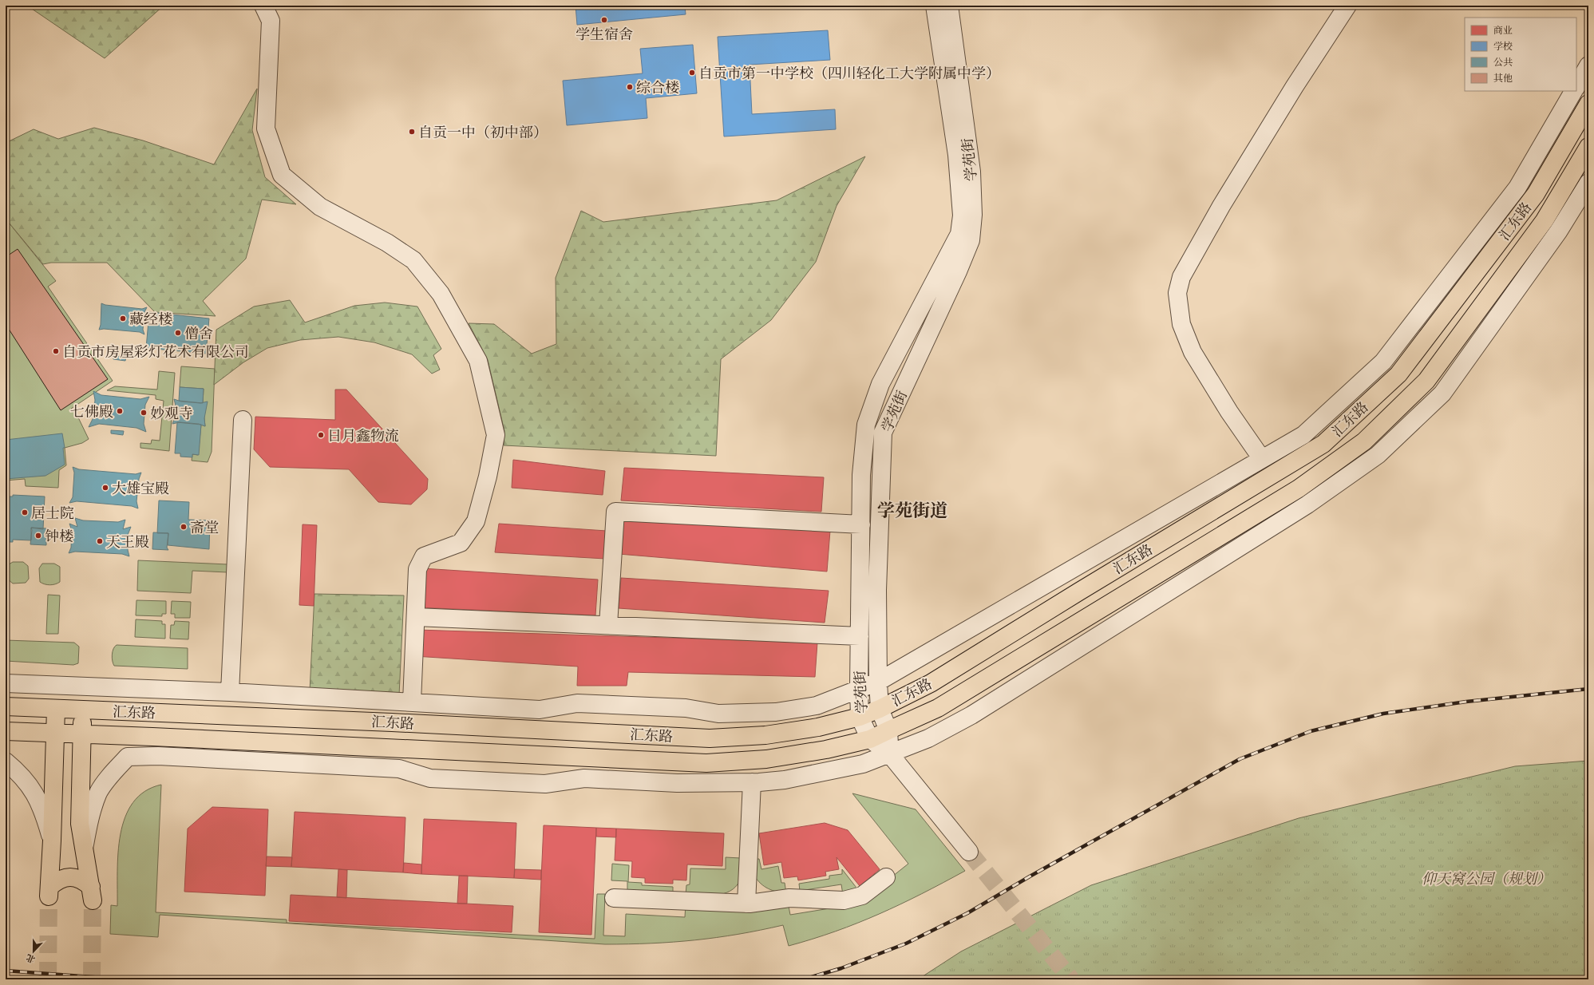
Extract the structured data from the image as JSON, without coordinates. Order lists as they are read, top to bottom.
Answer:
{
  "streets": {
    "main road": ["汇东路"],
    "street": ["学苑街"]
  },
  "crossings": [
    ["学苑街", "汇东路"]
  ],
  "districts": ["学苑街道"],
  "parks": ["仰天窝公园（规划）"],
  "places": [
    "学生宿舍",
    "自贡市第一中学校（四川轻化工大学附属中学）",
    "综合楼",
    "自贡一中（初中部）",
    "藏经楼",
    "僧舍",
    "自贡市房屋彩灯花术有限公司",
    "七佛殿",
    "妙观寺",
    "日月鑫物流",
    "大雄宝殿",
    "居士院",
    "斋堂",
    "钟楼",
    "天王殿"
  ],
  "legend": [
    "商业",
    "学校",
    "公共",
    "其他"
  ],
  "north": "bottom"
}
